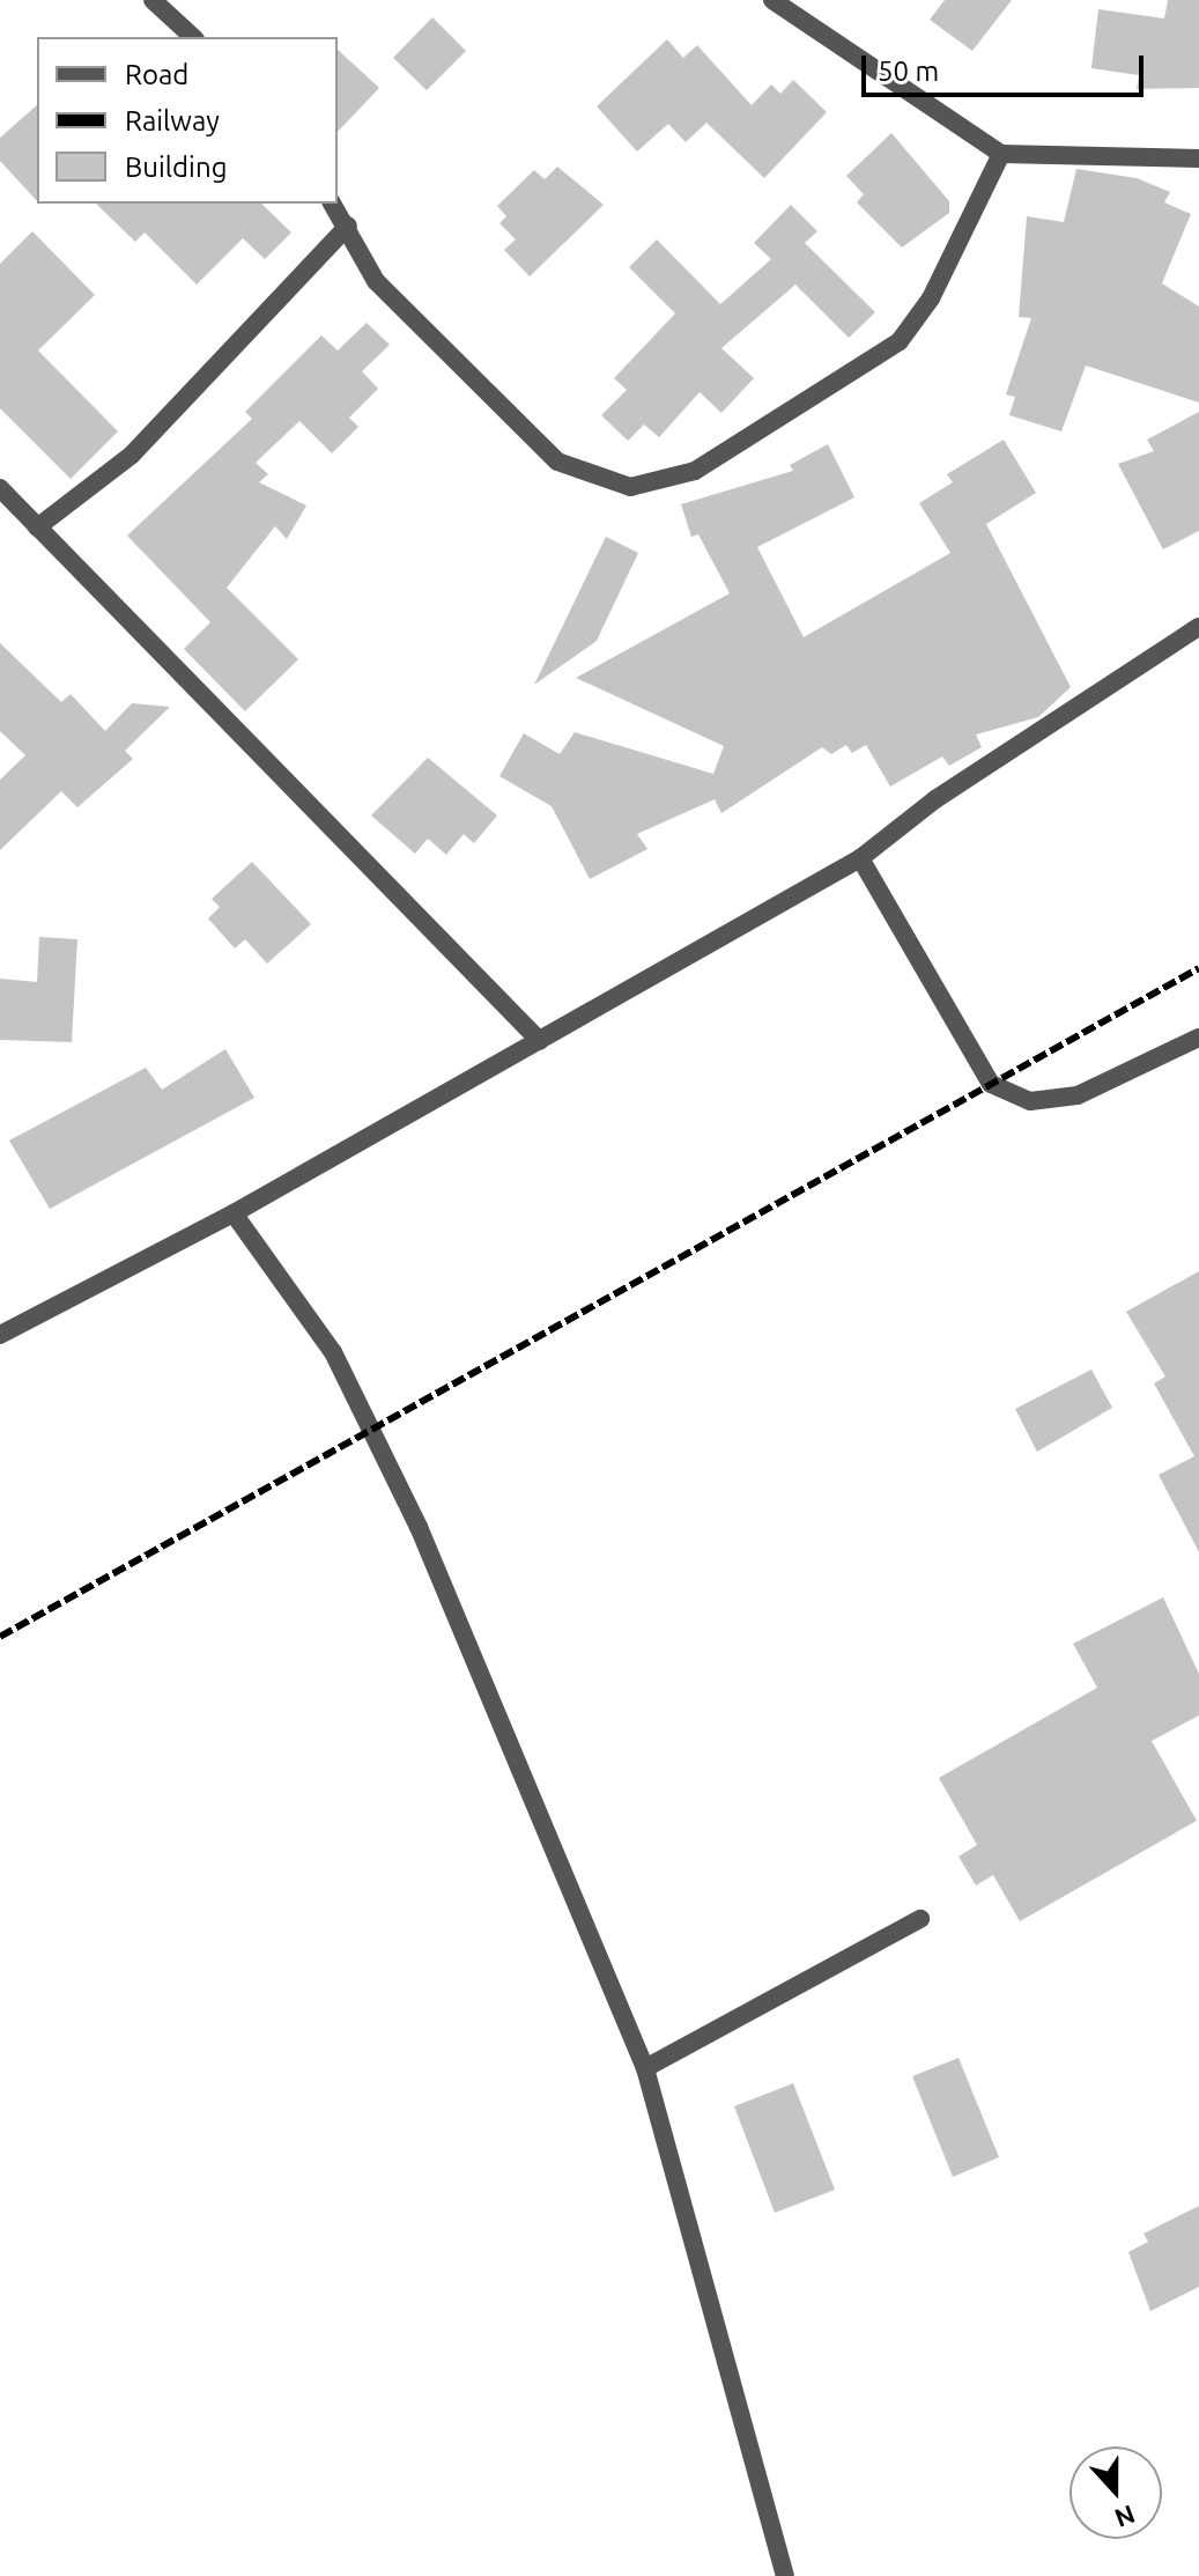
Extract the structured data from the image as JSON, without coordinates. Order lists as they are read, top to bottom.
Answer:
{
  "legend": ["Road", "Railway", "Building"],
  "scale_bar": "50 m",
  "north": "bottom"
}
